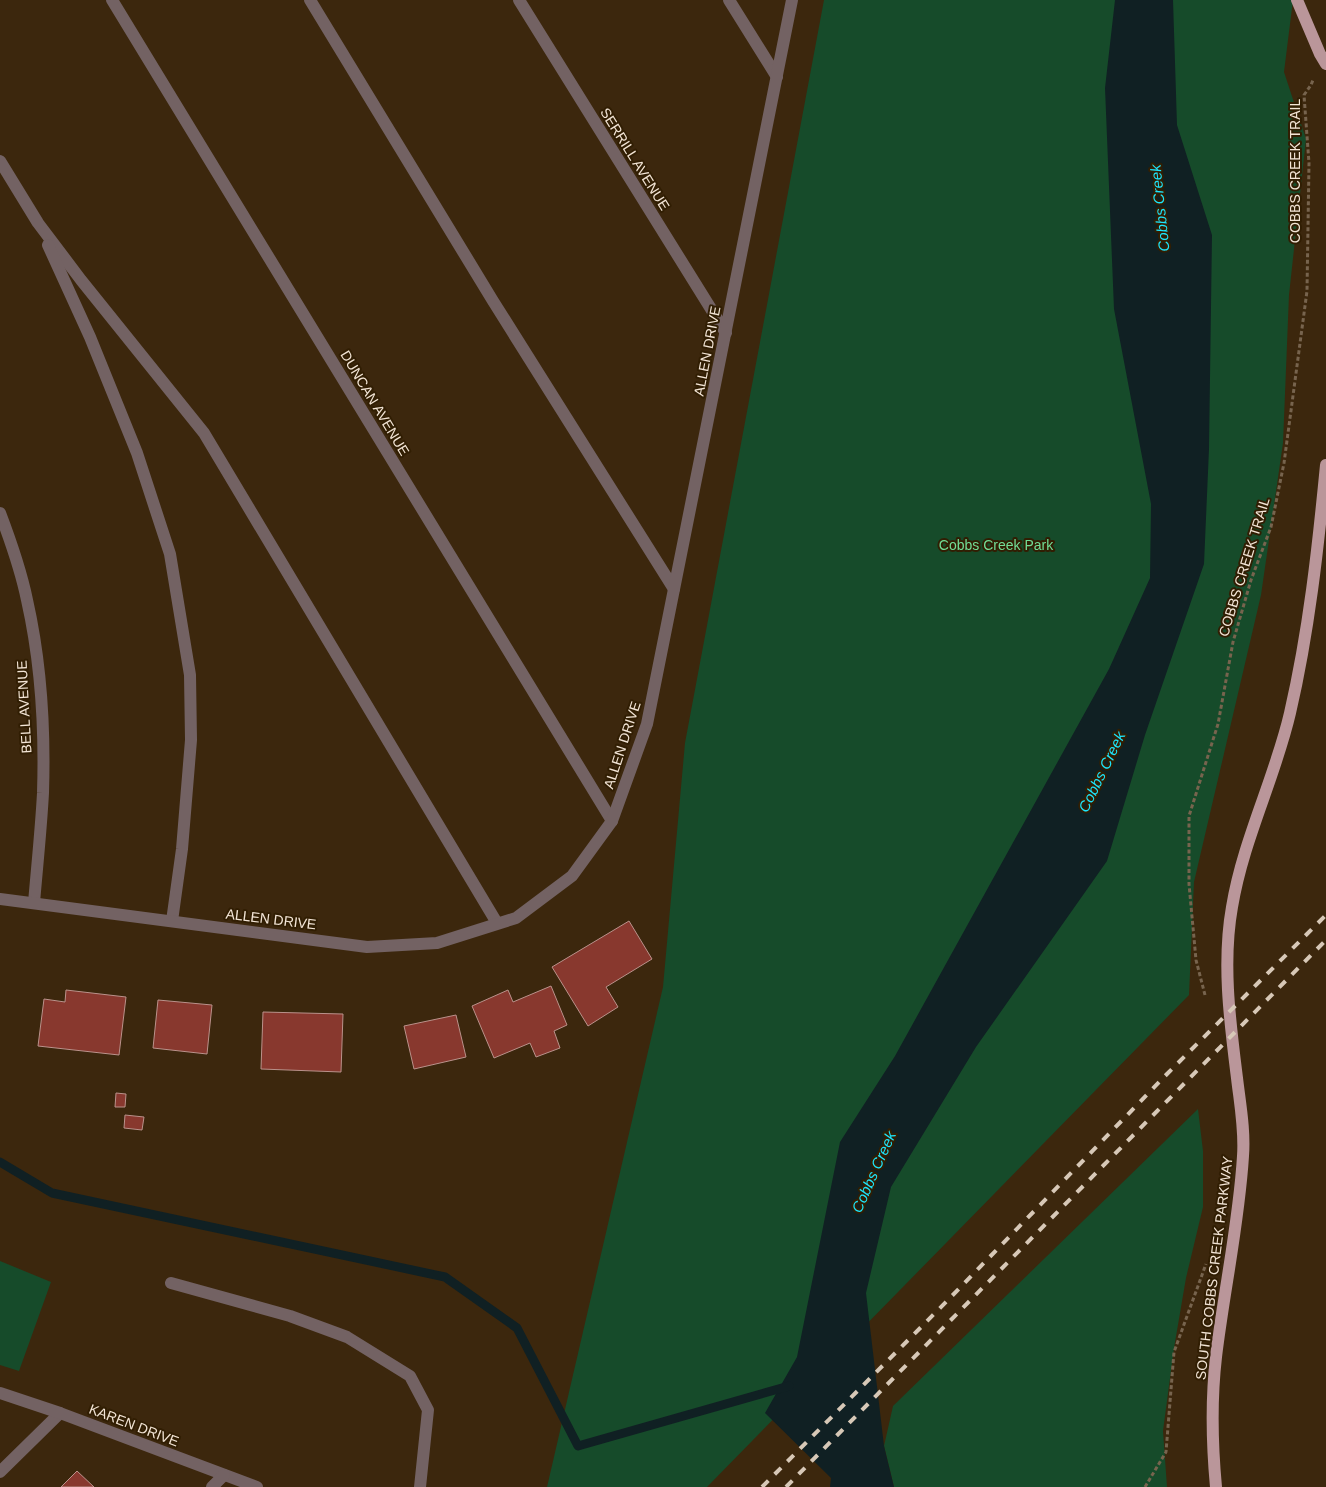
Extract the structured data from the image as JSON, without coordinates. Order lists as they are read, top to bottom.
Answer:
{
  "streets": {
    "main road": ["SOUTH COBBS CREEK PARKWAY"],
    "street": [
      "SERRILL AVENUE",
      "ALLEN DRIVE",
      "DUNCAN AVENUE",
      "BELL AVENUE",
      "KAREN DRIVE"
    ],
    "path": ["COBBS CREEK TRAIL"]
  },
  "crossings": [
    ["SERRILL AVENUE", "ALLEN DRIVE"],
    ["ALLEN DRIVE", "DUNCAN AVENUE"],
    ["ALLEN DRIVE", "BELL AVENUE"]
  ],
  "water": ["Cobbs Creek"],
  "parks": ["Cobbs Creek Park"]
}
